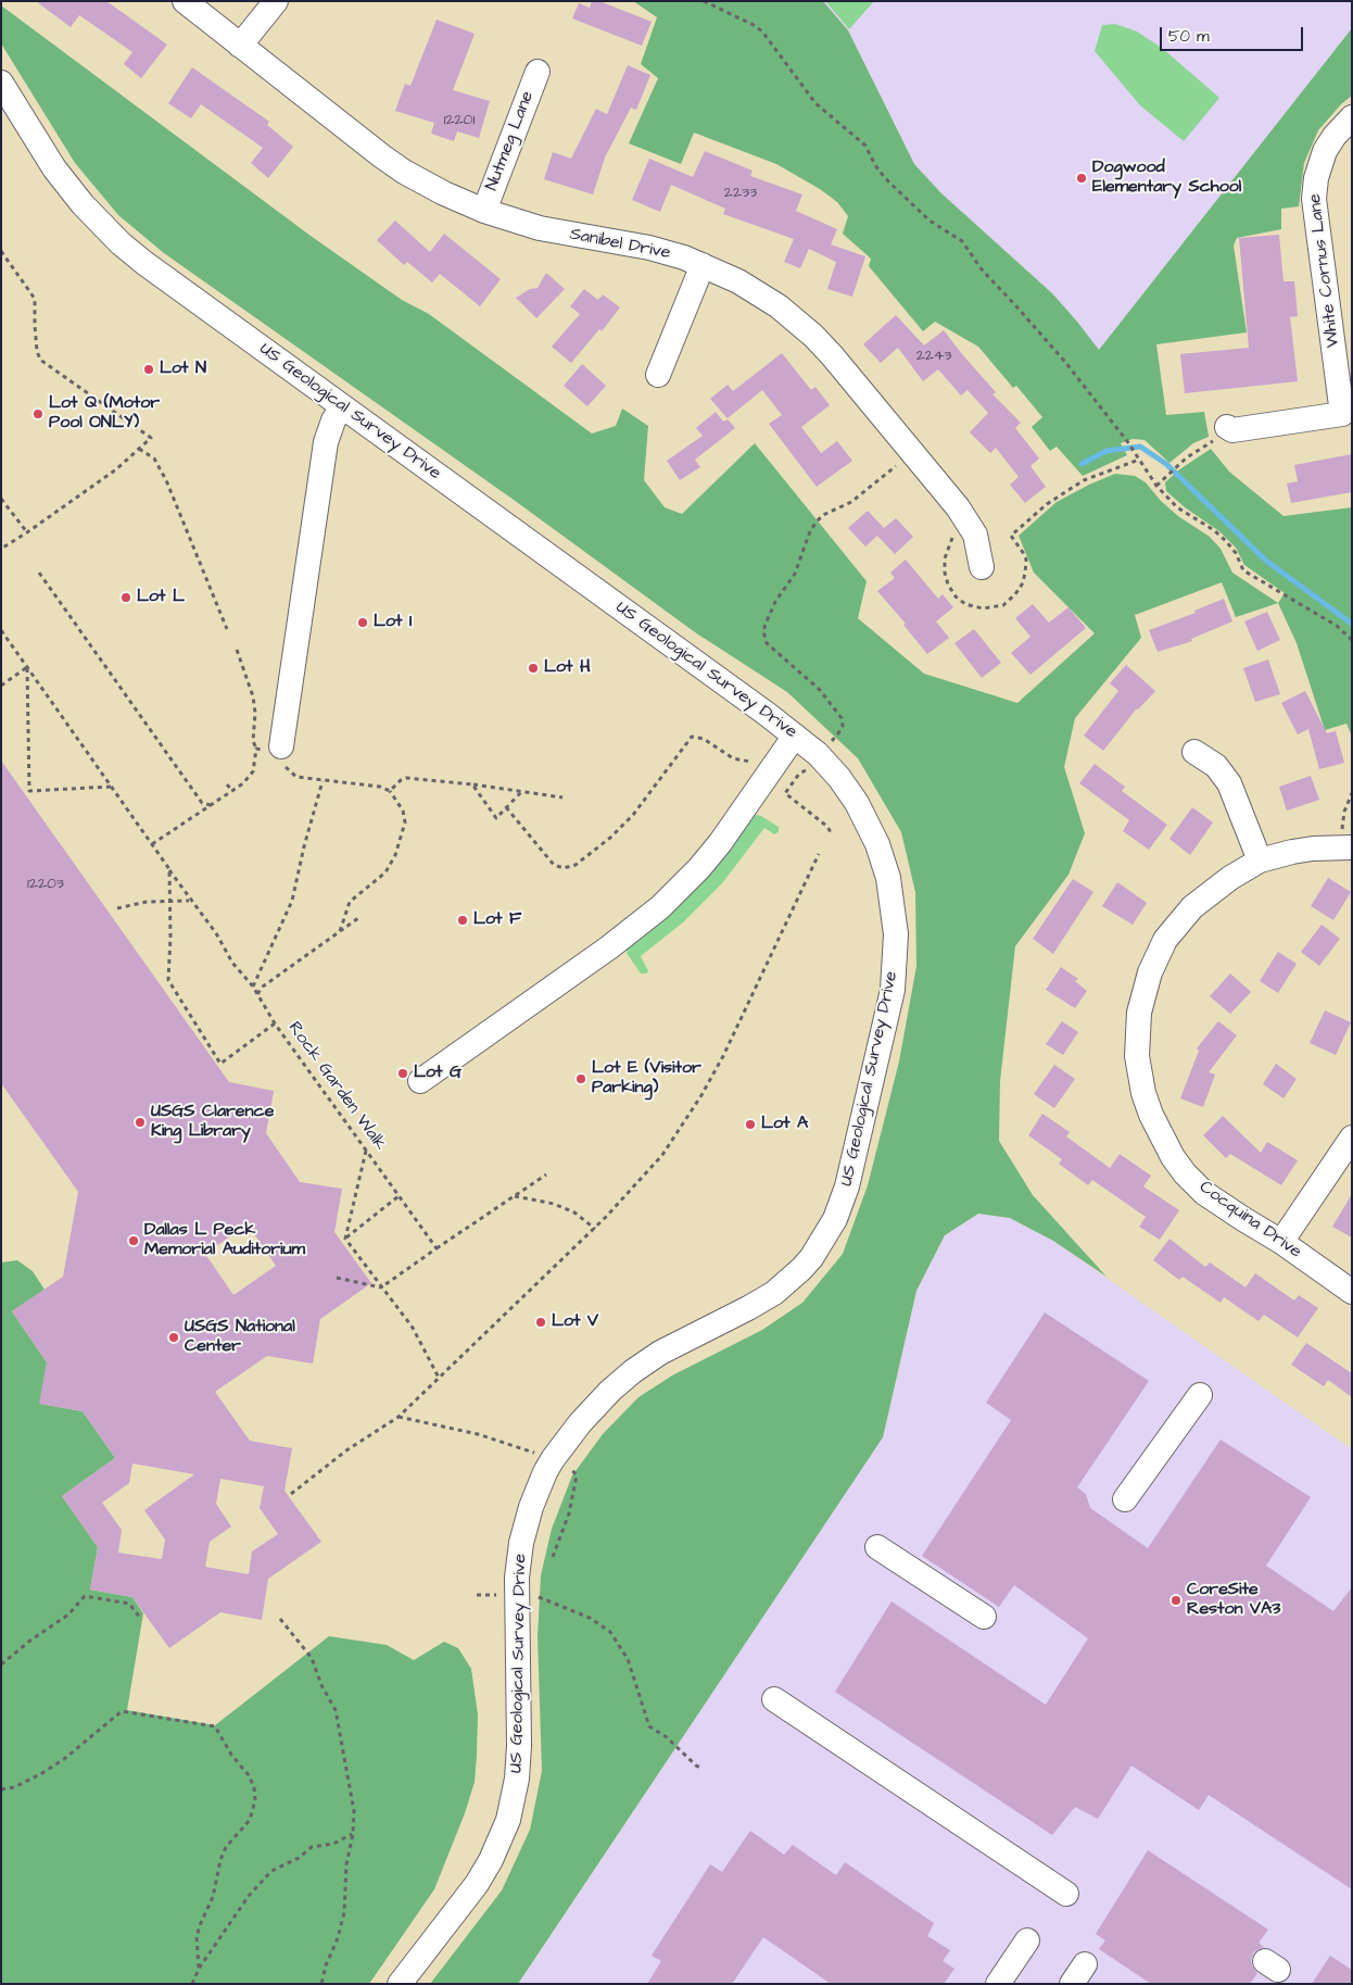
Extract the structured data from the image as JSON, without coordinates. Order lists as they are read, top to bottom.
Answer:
{
  "streets": {
    "street": [
      "Nutmeg Lane",
      "Sanibel Drive",
      "White Cornus Lane",
      "US Geological Survey Drive",
      "Cocquina Drive"
    ],
    "path": ["Rock Garden Walk"]
  },
  "crossings": [
    ["Nutmeg Lane", "Sanibel Drive"]
  ],
  "places": [
    "Dogwood Elementary School",
    "Lot N",
    "Lot Q (Motor Pool ONLY)",
    "Lot L",
    "Lot I",
    "Lot H",
    "Lot F",
    "Lot G",
    "Lot E (Visitor Parking)",
    "USGS Clarence King Library",
    "Lot A",
    "Dallas L Peck Memorial Auditorium",
    "Lot V",
    "USGS National Center",
    "CoreSite Reston VA3"
  ],
  "house_numbers": [
    "12201",
    "2233",
    "2243",
    "12203"
  ],
  "scale_bar": "50 m"
}
